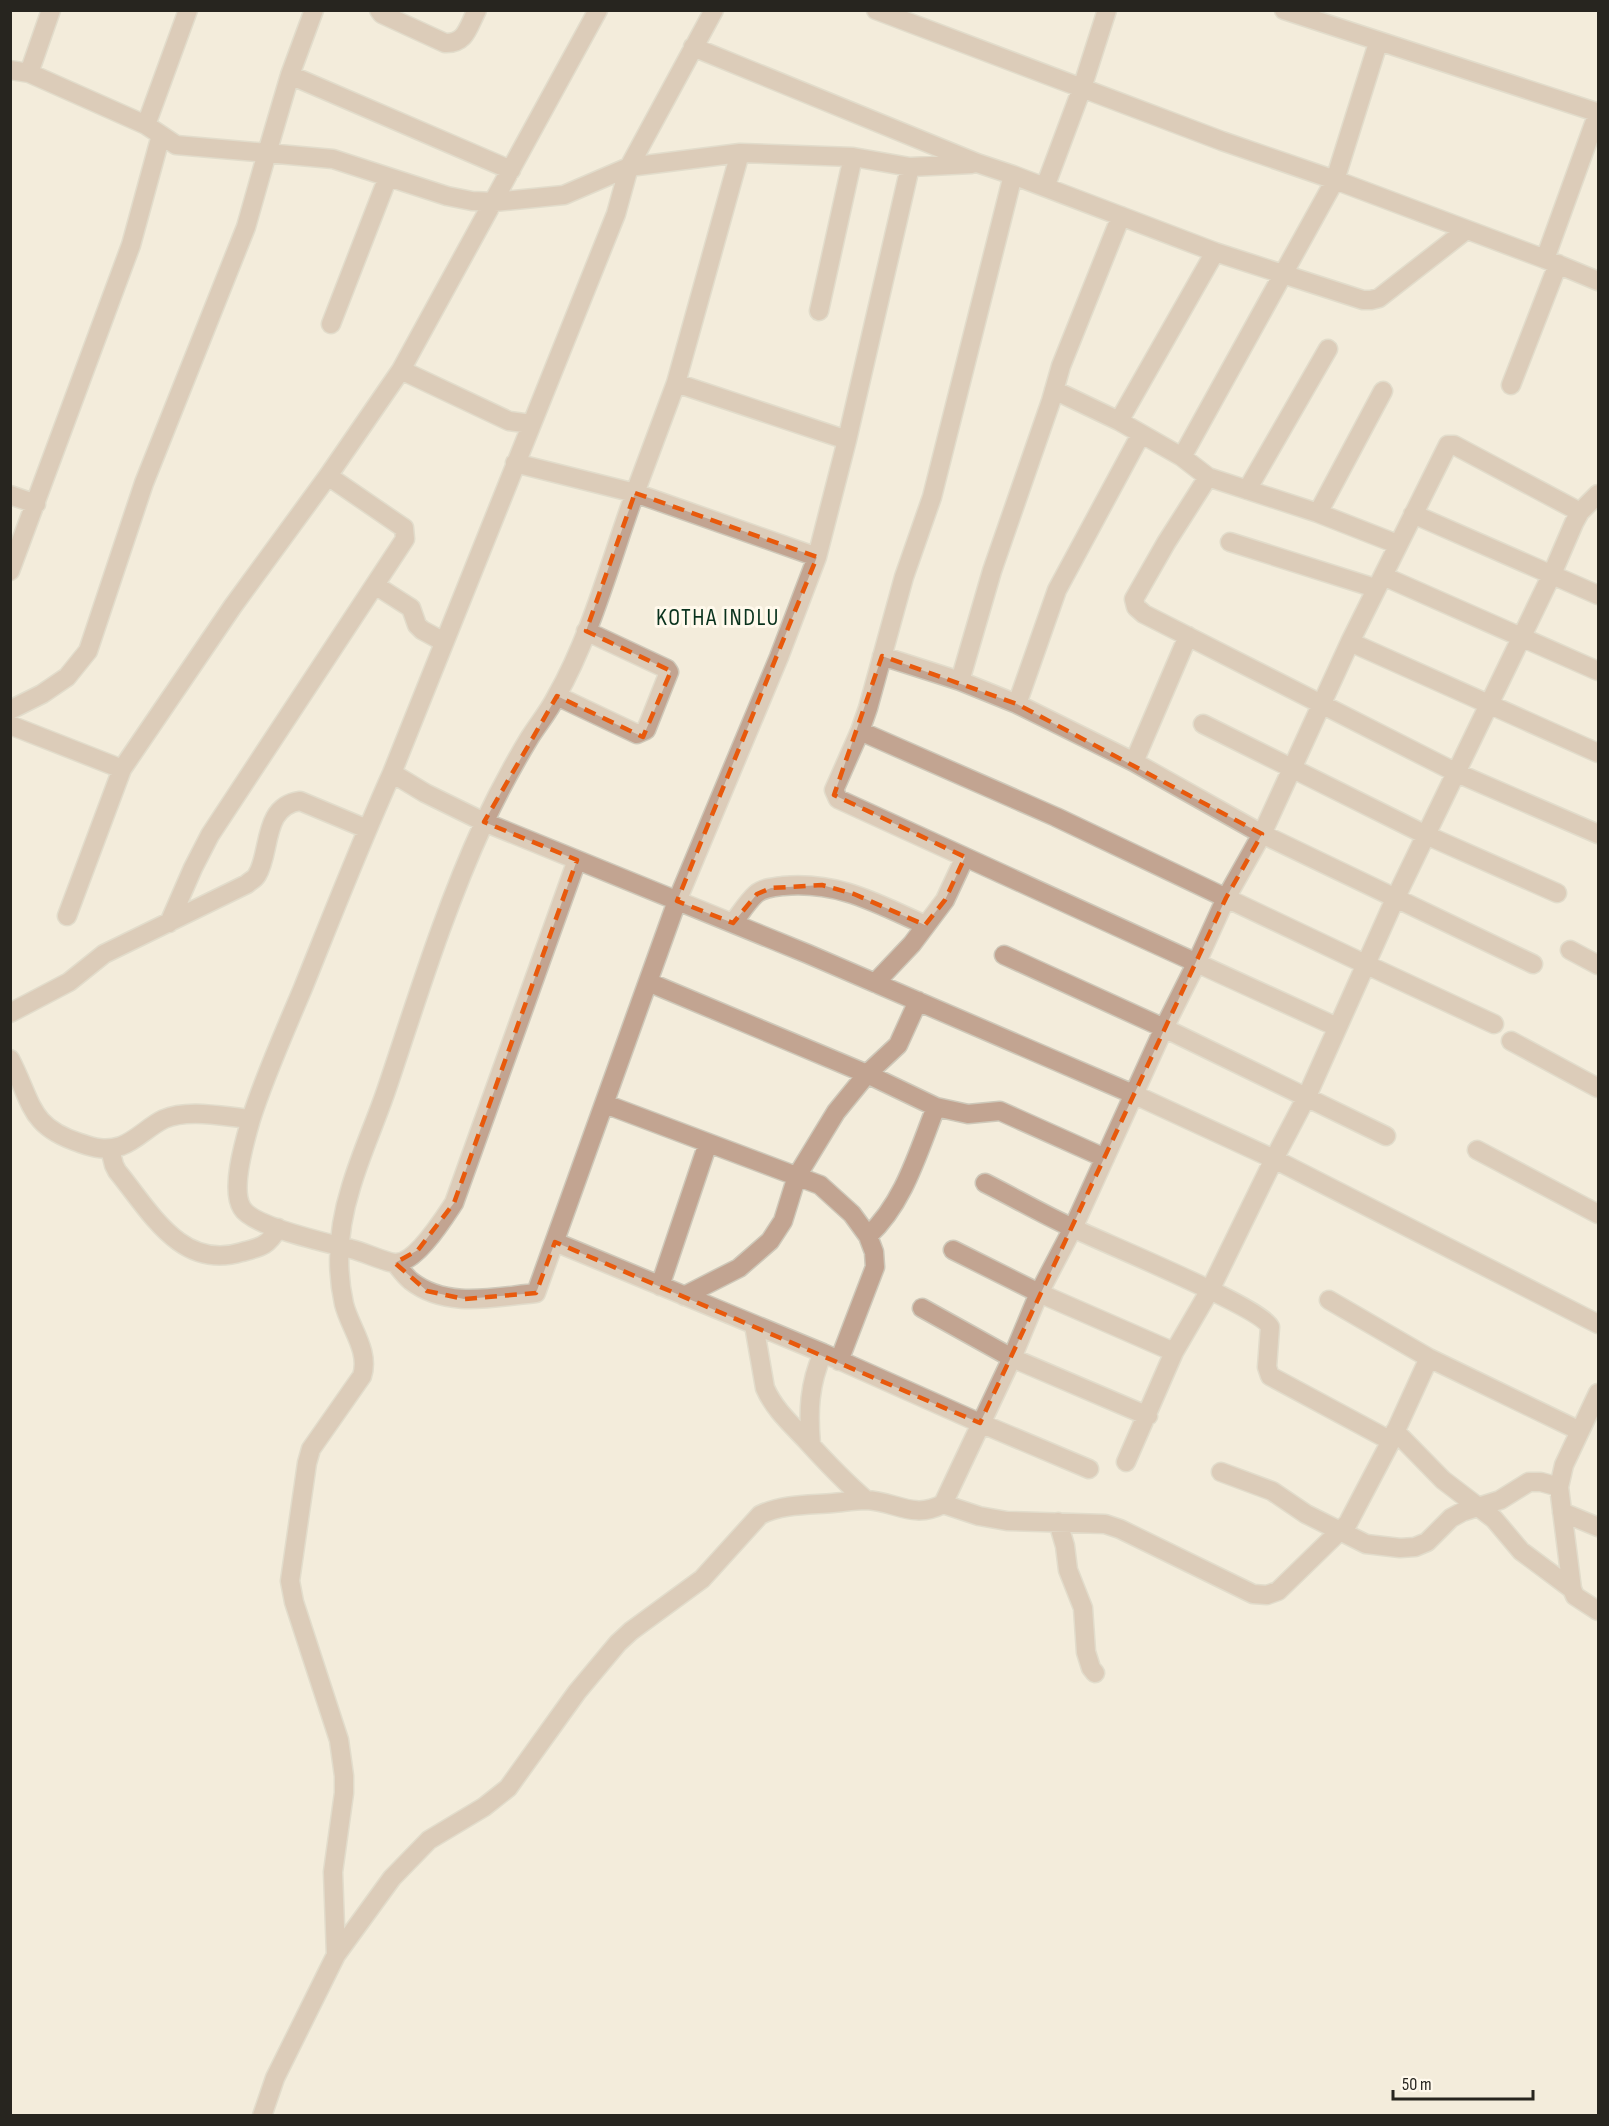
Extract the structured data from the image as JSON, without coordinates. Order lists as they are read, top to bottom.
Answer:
{
  "districts": ["KOTHA INDLU"],
  "scale_bar": "50 m"
}
